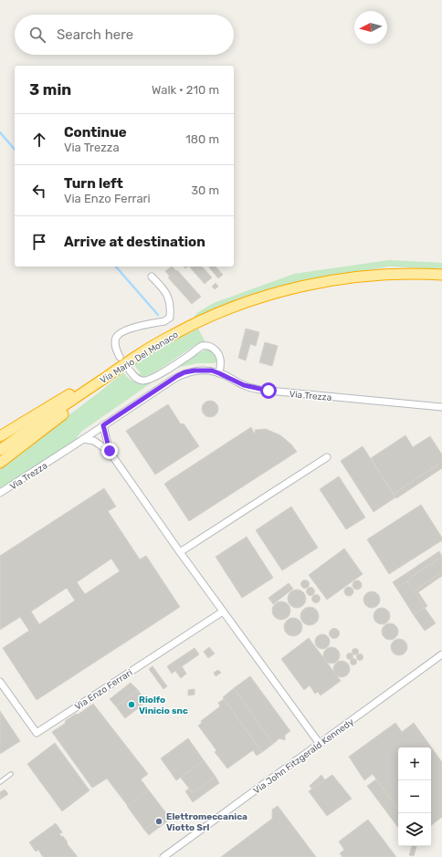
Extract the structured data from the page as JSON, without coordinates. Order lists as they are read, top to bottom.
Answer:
{
  "streets": {
    "highway": ["Via Mario Del Monaco"],
    "street": ["Via Trezza", "Via Enzo Ferrari", "Via John Fitzgerald Kennedy"]
  },
  "places": ["Riolfo Vinicio snc", "Elettromeccanica Viotto Srl"],
  "north": "left",
  "page": {
    "search": "Search here",
    "heading": ["3 min", "Walk · 210 m"],
    "list": [
      ["Continue", "Via Trezza", "180 m"],
      ["Turn left", "Via Enzo Ferrari", "30 m"],
      "Arrive at destination"
    ],
    "map_buttons": ["+", "−"]
  }
}
